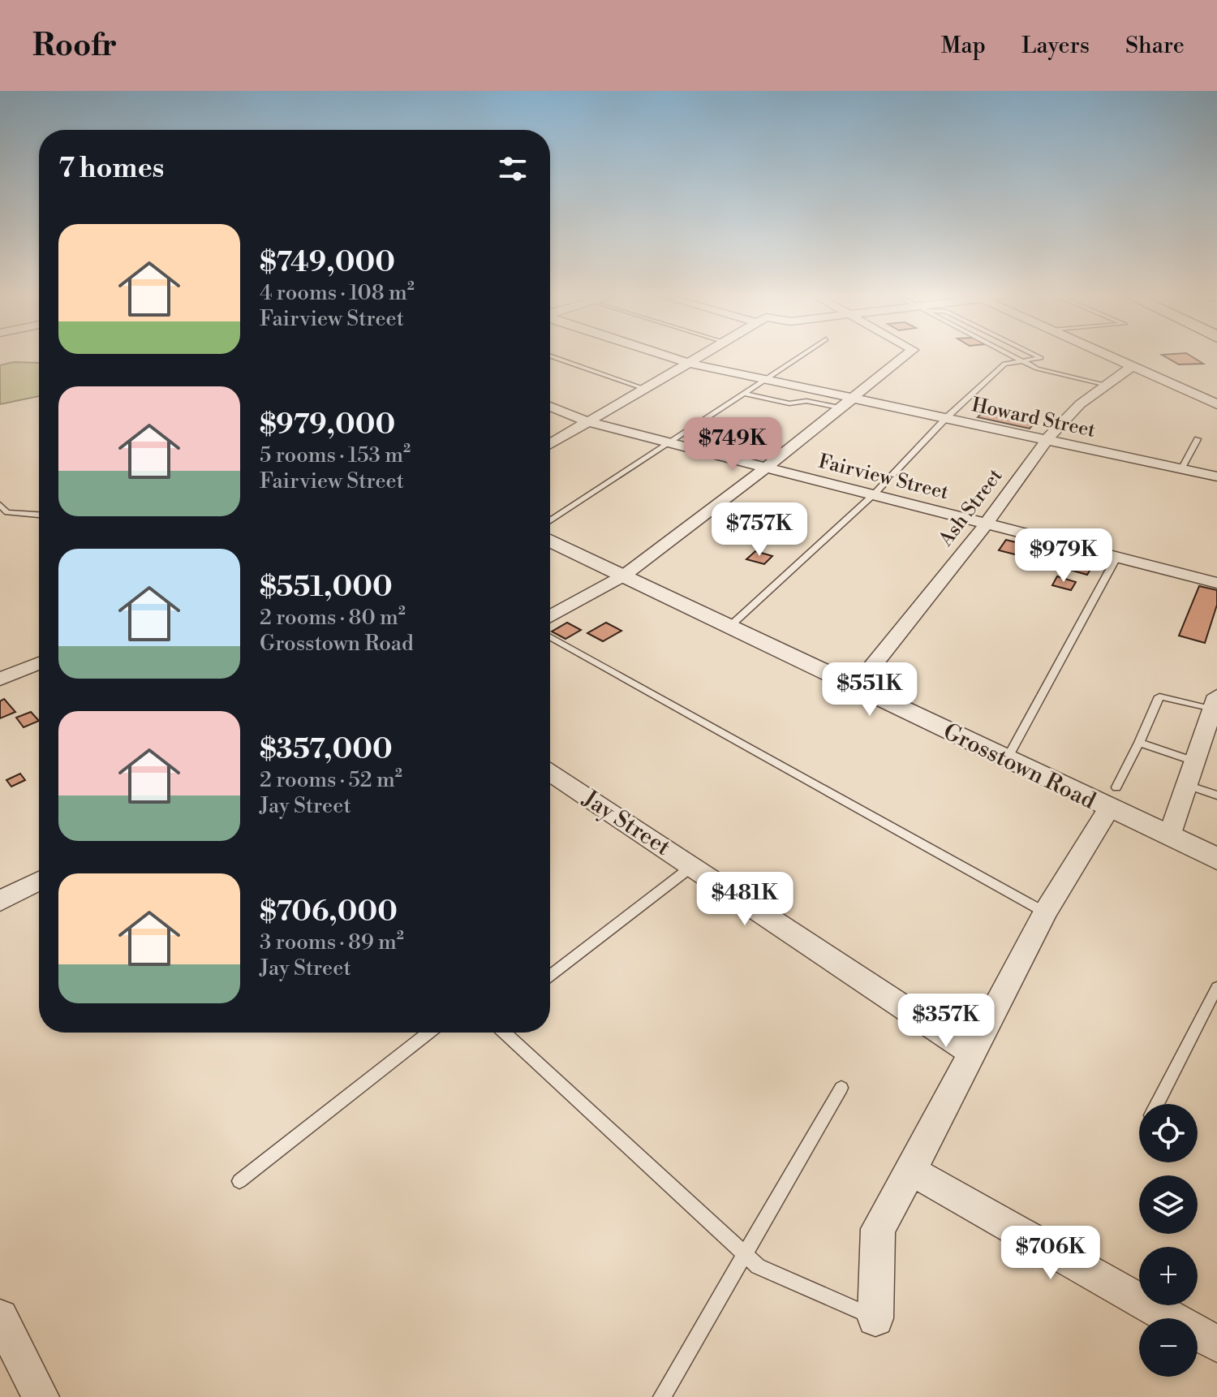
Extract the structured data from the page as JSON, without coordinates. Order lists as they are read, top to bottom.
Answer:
{
  "streets": {
    "street": [
      "Howard Street",
      "Fairview Street",
      "Ash Street",
      "Grosstown Road",
      "Jay Street"
    ]
  },
  "crossings": [
    ["Howard Street", "Ash Street"],
    ["Fairview Street", "Ash Street"],
    ["Ash Street", "Grosstown Road"]
  ],
  "page": {
    "header": "Roofr",
    "nav": ["Map", "Layers", "Share"],
    "heading": "7 homes",
    "list": [
      {
        "name": "$749,000",
        "note": "4 rooms · 108 m² · Fairview Street"
      },
      {
        "name": "$979,000",
        "note": "5 rooms · 153 m² · Fairview Street"
      },
      {
        "name": "$551,000",
        "note": "2 rooms · 80 m² · Grosstown Road"
      },
      {
        "name": "$357,000",
        "note": "2 rooms · 52 m² · Jay Street"
      },
      {
        "name": "$706,000",
        "note": "3 rooms · 89 m² · Jay Street"
      }
    ],
    "price": [
      "$749K",
      "$757K",
      "$979K",
      "$551K",
      "$481K",
      "$357K",
      "$706K"
    ],
    "map_buttons": ["+", "−"]
  }
}
